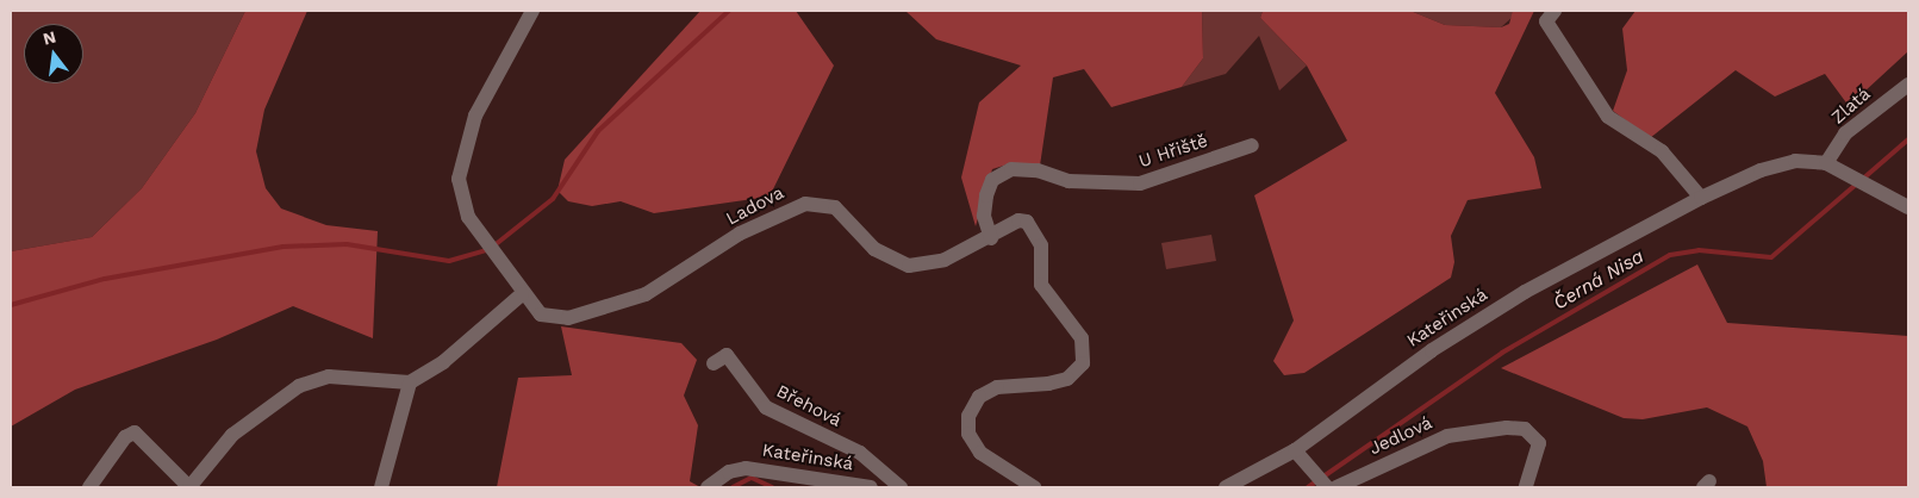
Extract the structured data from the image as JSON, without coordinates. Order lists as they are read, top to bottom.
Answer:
{
  "streets": {
    "street": [
      "Zlatá",
      "U Hřiště",
      "Ladova",
      "Kateřinská",
      "Břehová",
      "Jedlová"
    ]
  },
  "crossings": [
    ["Zlatá", "Kateřinská"],
    ["U Hřiště", "Ladova"]
  ],
  "water": ["Černá Nisa"],
  "north": "top"
}
